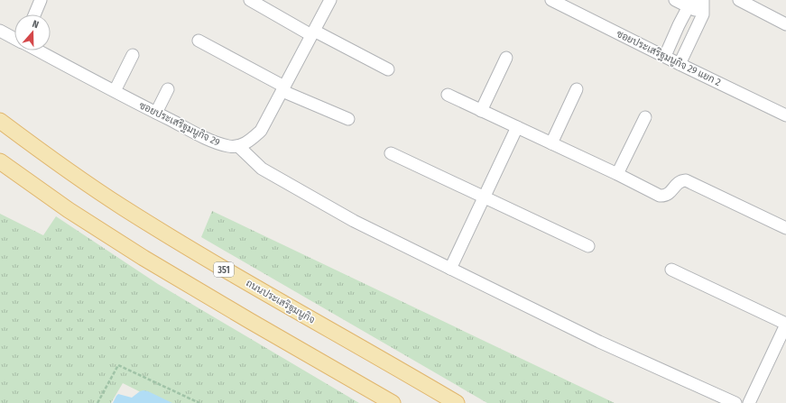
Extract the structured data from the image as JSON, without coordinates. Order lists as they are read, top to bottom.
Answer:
{
  "streets": {
    "main road": ["351", "ถนนประเสริฐมนูกิจ"],
    "street": ["ซอยประเสริฐมนูกิจ 29 แยก 2", "ซอยประเสริฐมนูกิจ 29"]
  },
  "north": "top"
}
